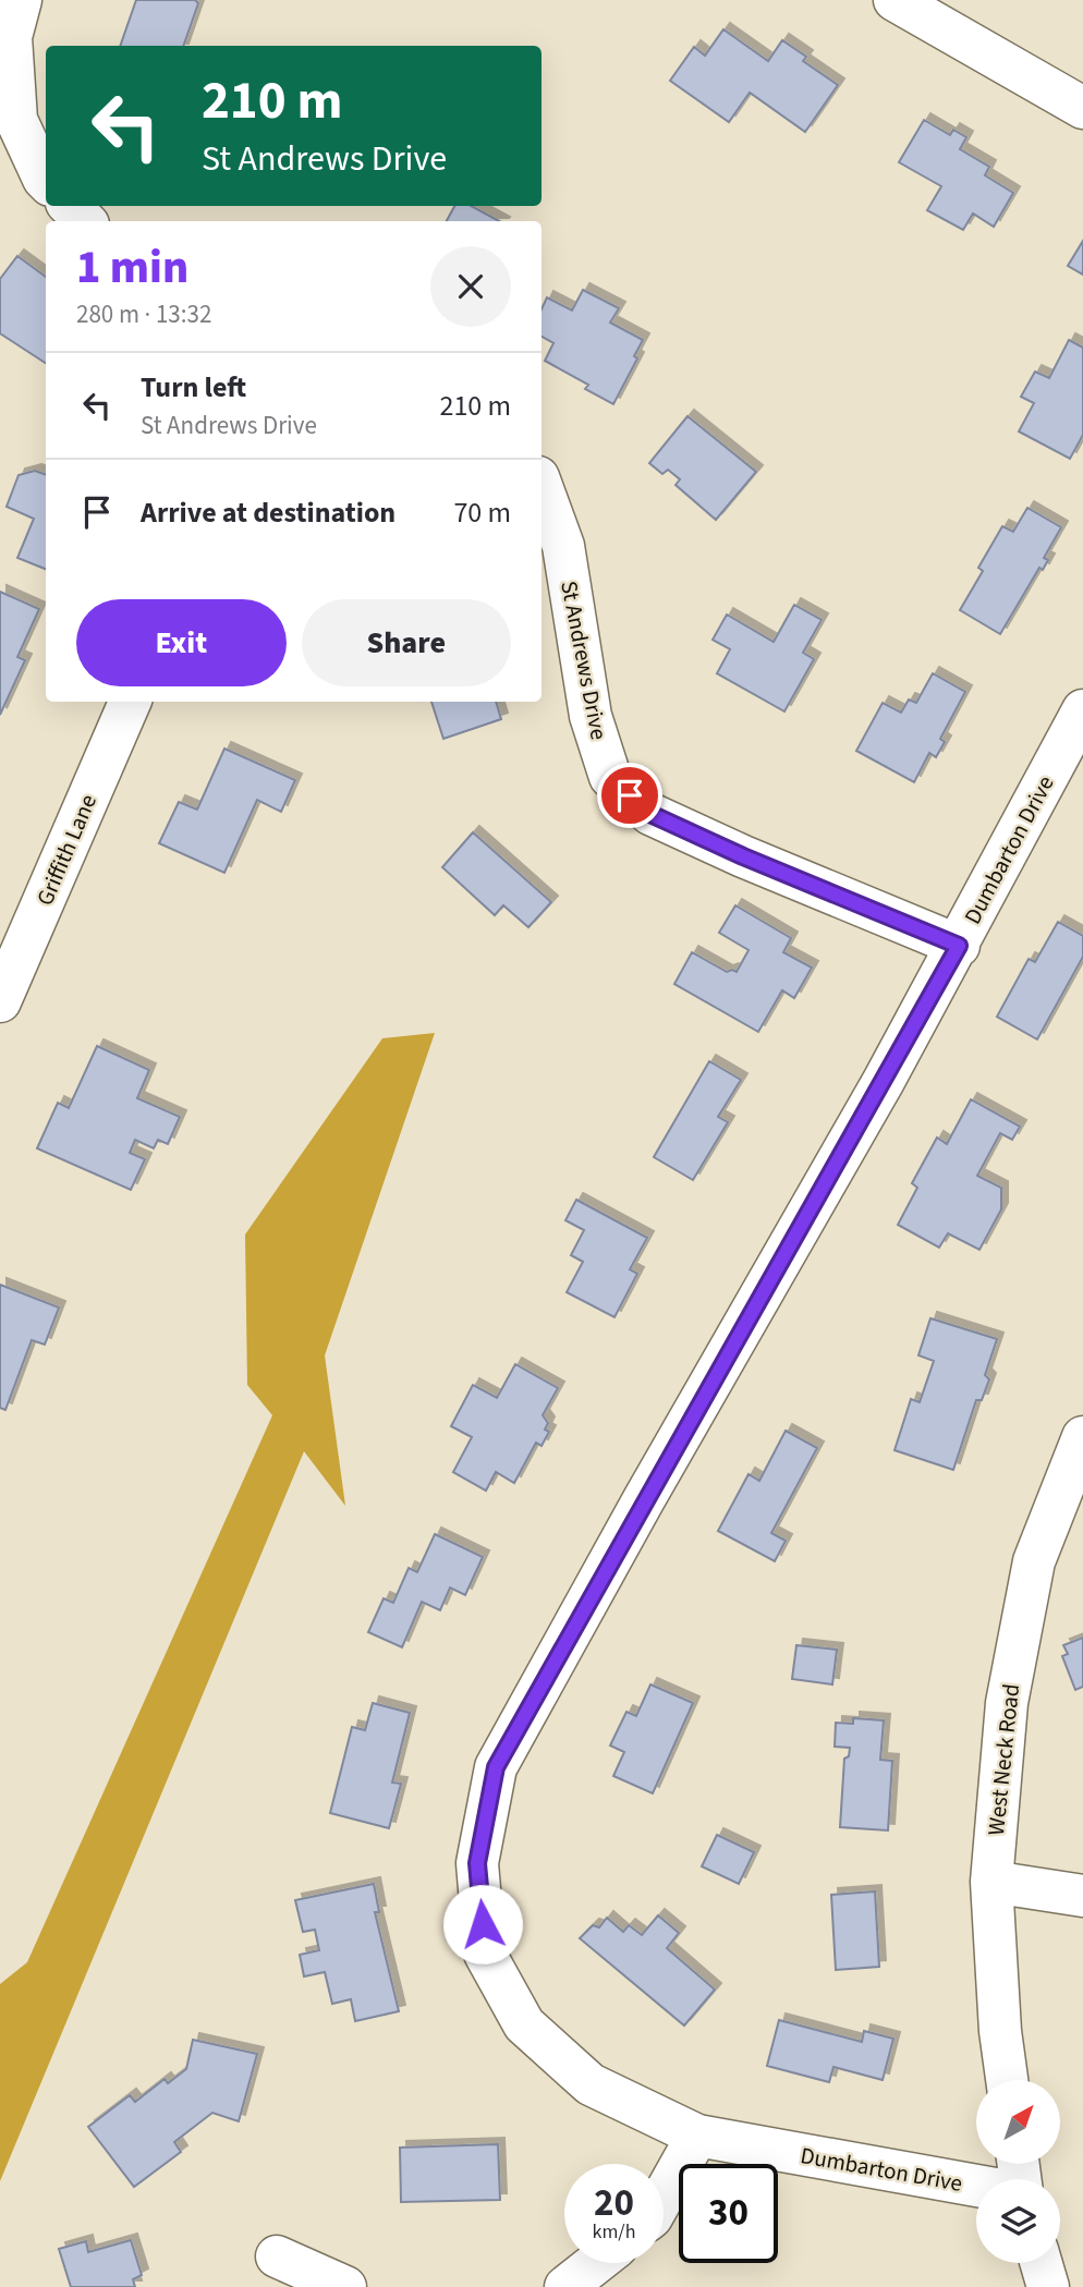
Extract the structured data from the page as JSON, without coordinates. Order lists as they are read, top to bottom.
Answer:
{
  "streets": {
    "street": [
      "St Andrews Drive",
      "Griffith Lane",
      "Dumbarton Drive",
      "West Neck Road"
    ]
  },
  "crossings": [
    ["St Andrews Drive", "Dumbarton Drive"]
  ],
  "north": "top right",
  "page": {
    "turn": ["210 m", "St Andrews Drive"],
    "heading": ["1 min", "280 m · 13:32"],
    "list": [
      {
        "name": "Turn left",
        "note": "St Andrews Drive",
        "value": "210 m"
      },
      {
        "name": "Arrive at destination",
        "value": "70 m"
      }
    ],
    "buttons": ["Exit", "Share"],
    "speed": "20 km/h",
    "limit": "30"
  }
}
